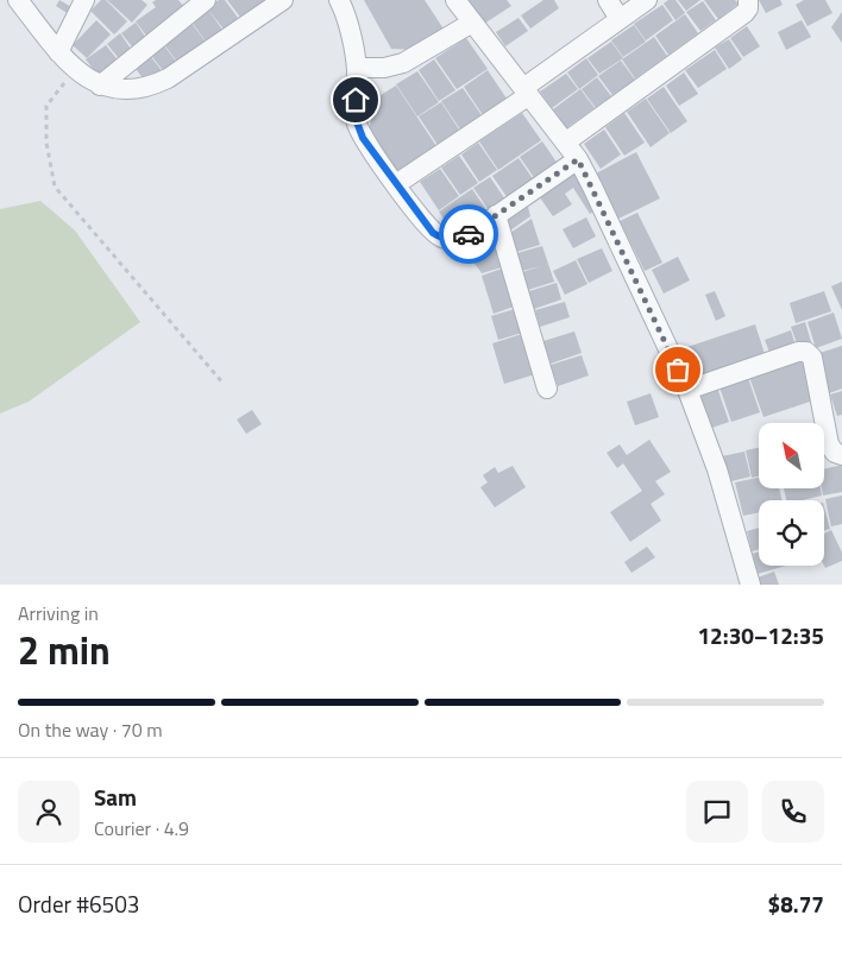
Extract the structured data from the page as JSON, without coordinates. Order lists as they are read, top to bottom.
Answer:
{
  "north": "top left",
  "page": {
    "heading": ["2 min", "Arriving in", "12:30–12:35"],
    "panel": [
      "Sam",
      "Courier · 4.9",
      "Order #6503",
      "$8.77"
    ],
    "bar": "On the way · 70 m"
  }
}
